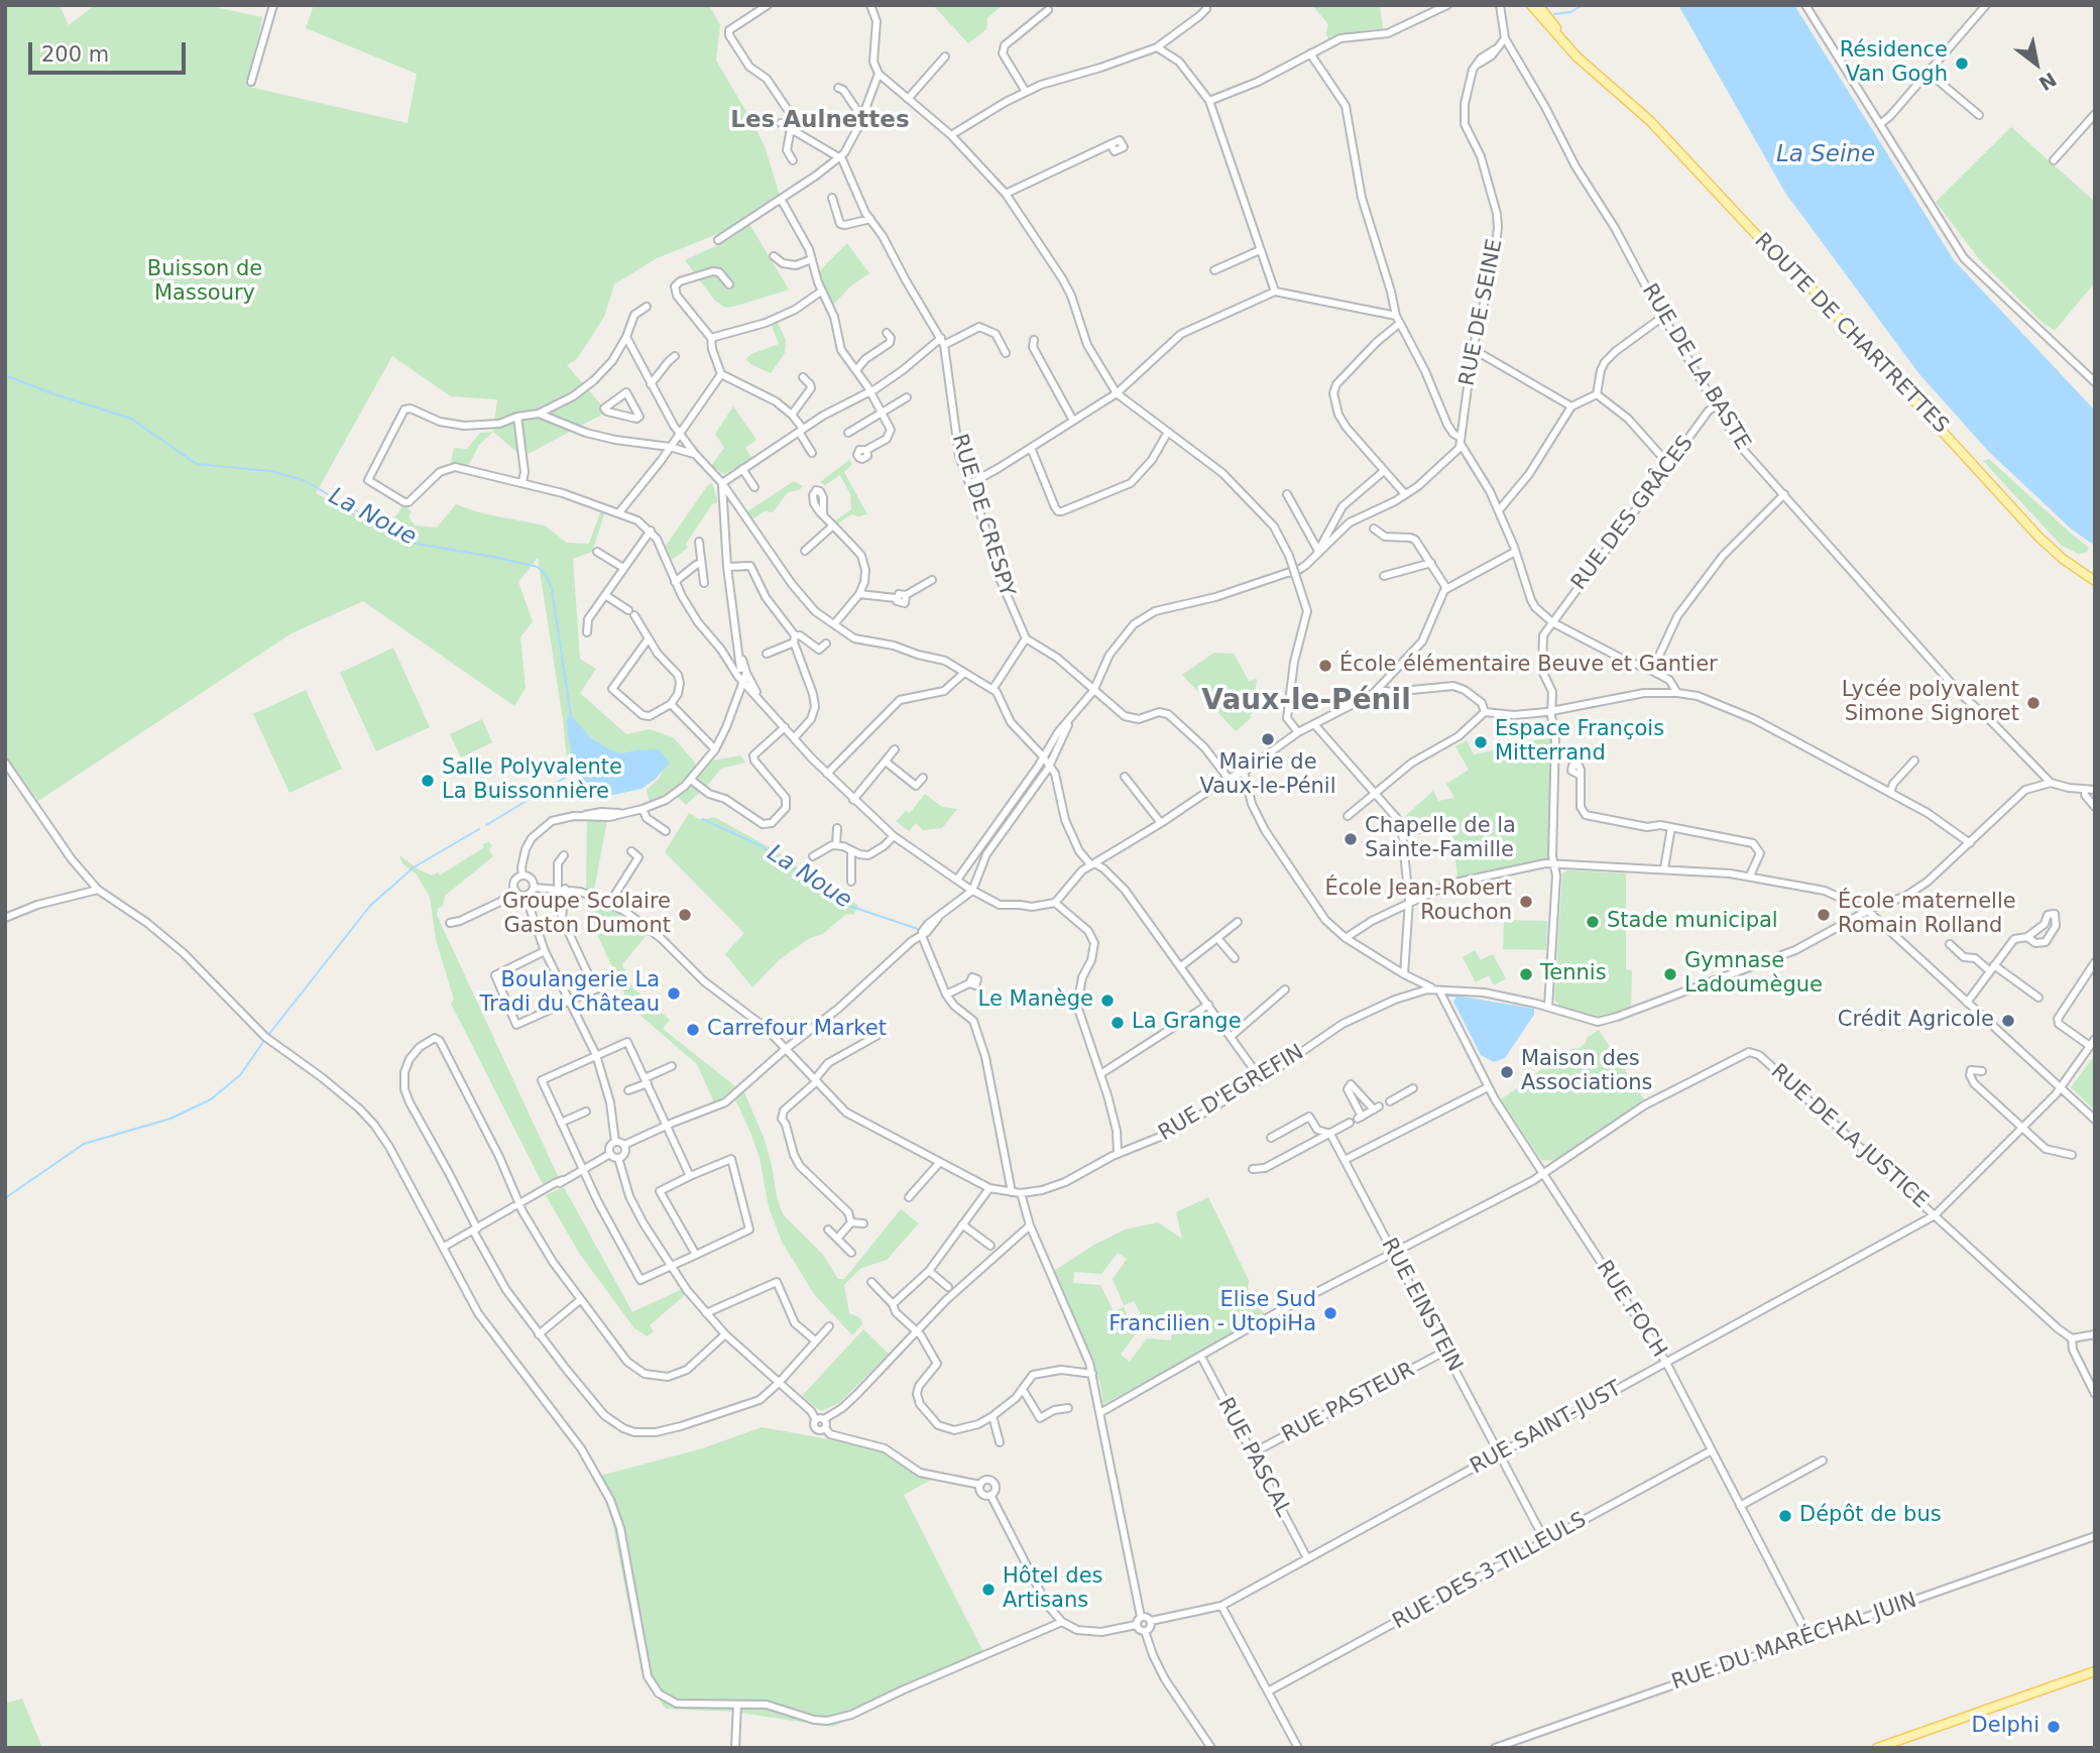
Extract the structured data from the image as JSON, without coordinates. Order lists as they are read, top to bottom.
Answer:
{
  "streets": {
    "main road": ["ROUTE DE CHARTRETTES"],
    "street": [
      "RUE DE SEINE",
      "RUE DE LA BASTE",
      "RUE DES GRÂCES",
      "RUE DE CRESPY",
      "RUE D'EGREFIN",
      "RUE DE LA JUSTICE",
      "RUE EINSTEIN",
      "RUE FOCH",
      "RUE PASTEUR",
      "RUE SAINT-JUST",
      "RUE PASCAL",
      "RUE DES 3 TILLEULS",
      "RUE DU MARÉCHAL JUIN"
    ]
  },
  "crossings": [
    ["RUE DE SEINE", "RUE DE LA BASTE"],
    ["RUE DE LA BASTE", "RUE DES GRÂCES"],
    ["RUE D'EGREFIN", "RUE FOCH"],
    ["RUE DE LA JUSTICE", "RUE FOCH"],
    ["RUE DE LA JUSTICE", "RUE SAINT-JUST"],
    ["RUE EINSTEIN", "RUE PASTEUR"],
    ["RUE EINSTEIN", "RUE SAINT-JUST"],
    ["RUE EINSTEIN", "RUE DES 3 TILLEULS"],
    ["RUE FOCH", "RUE SAINT-JUST"],
    ["RUE FOCH", "RUE DES 3 TILLEULS"],
    ["RUE FOCH", "RUE DU MARÉCHAL JUIN"],
    ["RUE PASTEUR", "RUE PASCAL"],
    ["RUE SAINT-JUST", "RUE PASCAL"]
  ],
  "districts": ["Les Aulnettes", "Vaux-le-Pénil"],
  "water": ["La Seine", "La Noue"],
  "parks": ["Buisson de Massoury"],
  "places": [
    "Résidence Van Gogh",
    "École élémentaire Beuve et Gantier",
    "Lycée polyvalent Simone Signoret",
    "Mairie de Vaux-le-Pénil",
    "Espace François Mitterrand",
    "Salle Polyvalente La Buissonnière",
    "Chapelle de la Sainte-Famille",
    "École Jean-Robert Rouchon",
    "Groupe Scolaire Gaston Dumont",
    "École maternelle Romain Rolland",
    "Stade municipal",
    "Tennis",
    "Gymnase Ladoumègue",
    "Boulangerie La Tradi du Château",
    "Le Manège",
    "Crédit Agricole",
    "La Grange",
    "Carrefour Market",
    "Maison des Associations",
    "Elise Sud Francilien - UtopiHa",
    "Dépôt de bus",
    "Hôtel des Artisans",
    "Delphi"
  ],
  "scale_bar": "200 m",
  "north": "bottom right"
}
